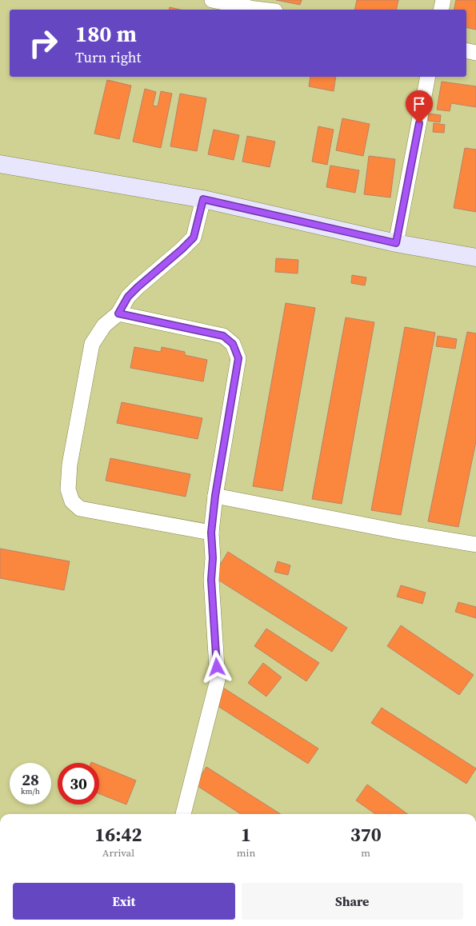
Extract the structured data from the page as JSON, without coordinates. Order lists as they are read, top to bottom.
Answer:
{
  "page": {
    "turn": ["180 m", "Turn right"],
    "speed": "28 km/h",
    "limit": "30",
    "eta": [
      "16:42",
      "Arrival",
      "1",
      "min",
      "370",
      "m"
    ],
    "buttons": ["Exit", "Share"]
  }
}
